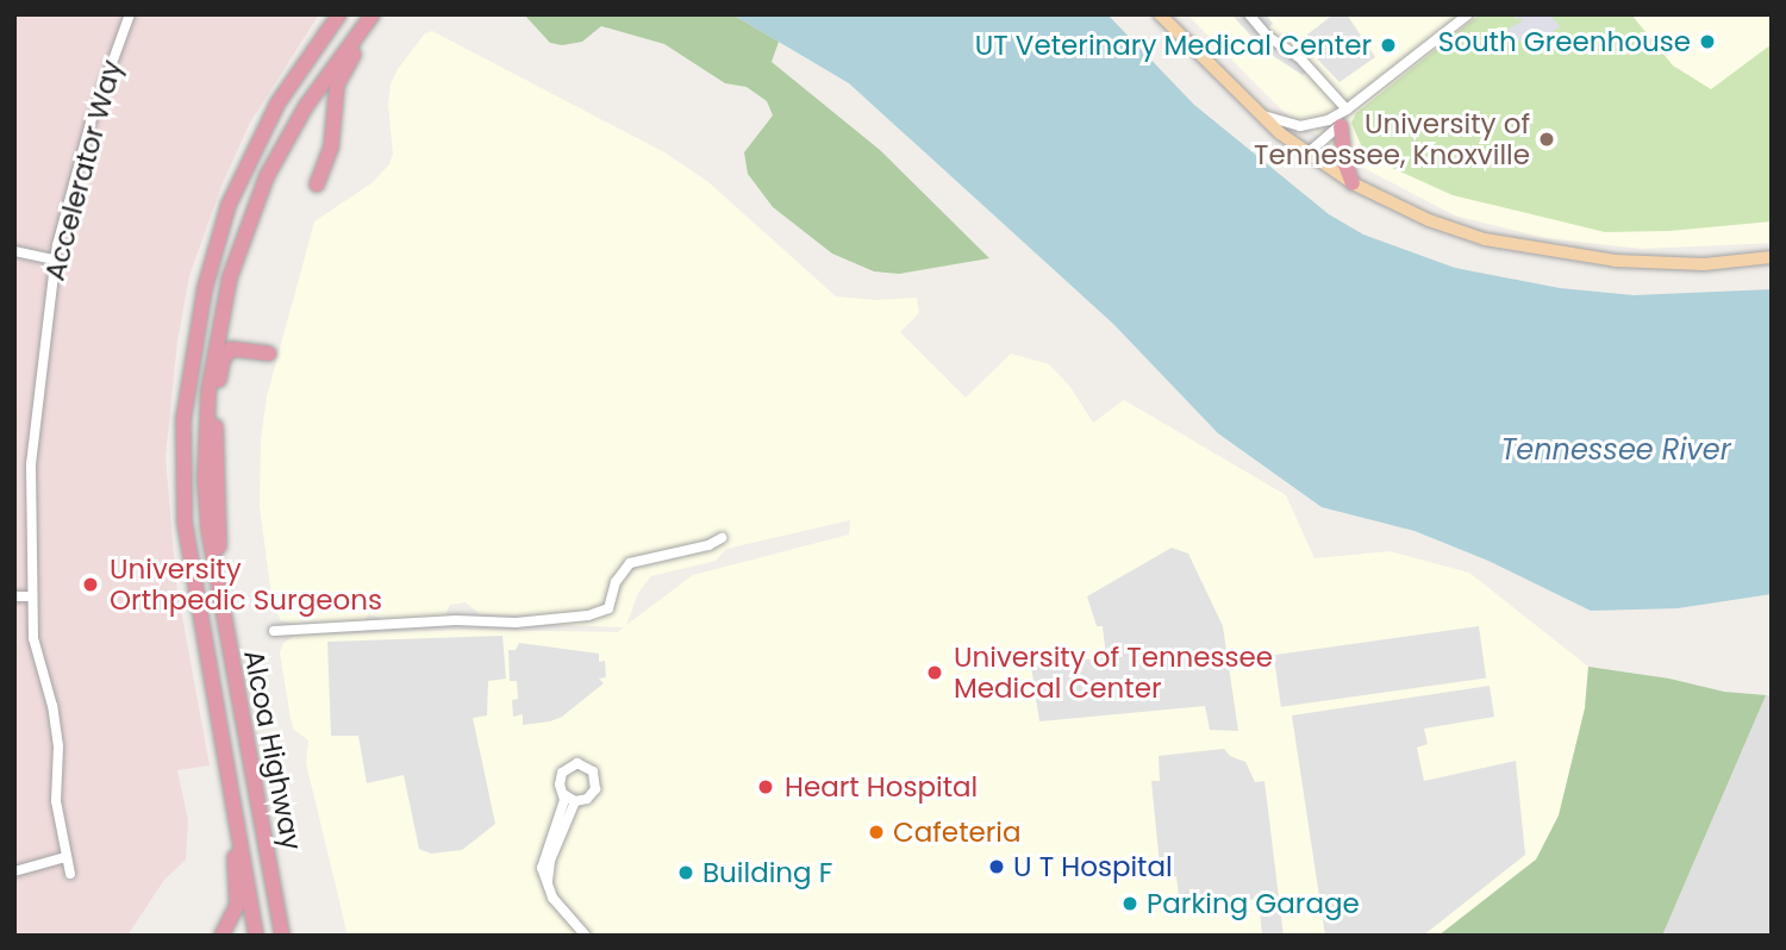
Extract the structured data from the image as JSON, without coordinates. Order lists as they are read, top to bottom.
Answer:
{
  "streets": {
    "highway": ["Alcoa Highway"],
    "street": ["Accelerator Way"]
  },
  "water": ["Tennessee River"],
  "places": [
    "South Greenhouse",
    "UT Veterinary Medical Center",
    "University of Tennessee, Knoxville",
    "University Orthpedic Surgeons",
    "University of Tennessee Medical Center",
    "Heart Hospital",
    "Cafeteria",
    "U T Hospital",
    "Building F",
    "Parking Garage"
  ]
}
